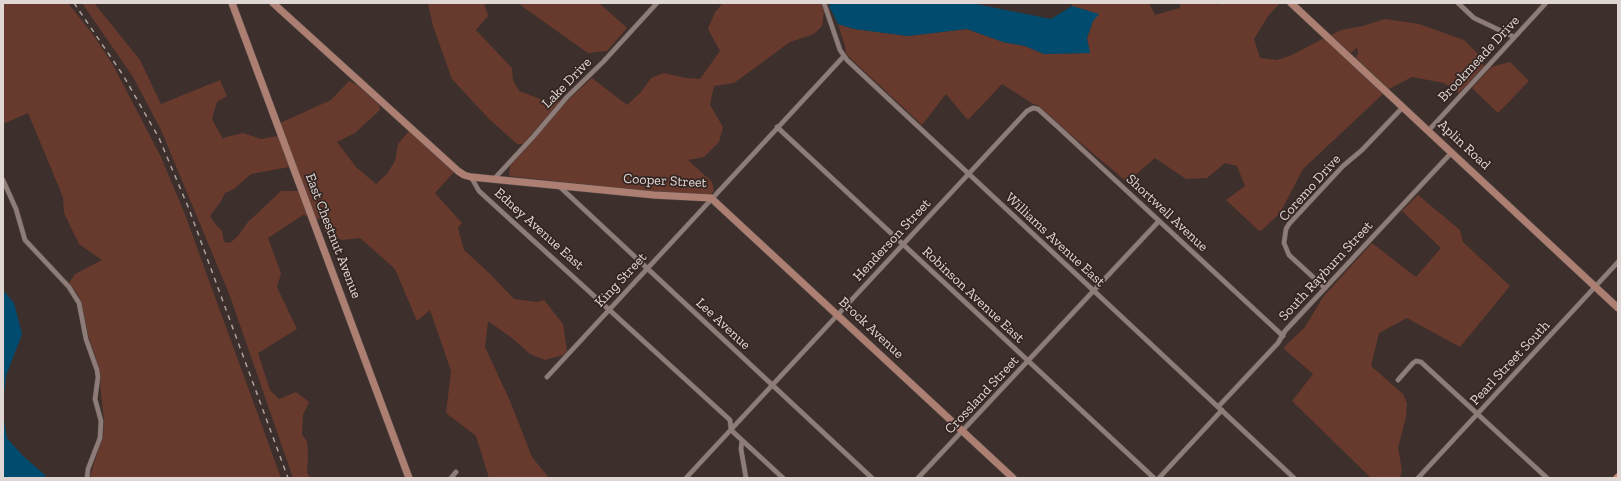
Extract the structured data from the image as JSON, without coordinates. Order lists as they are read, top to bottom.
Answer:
{
  "streets": {
    "street": [
      "Brookmeade Drive",
      "Lake Drive",
      "Aplin Road",
      "Cooper Street",
      "Coremo Drive",
      "Shortwell Avenue",
      "Edney Avenue East",
      "East Chestnut Avenue",
      "Henderson Street",
      "Williams Avenue East",
      "South Rayburn Street",
      "King Street",
      "Robinson Avenue East",
      "Lee Avenue",
      "Brock Avenue",
      "Pearl Street South",
      "Crossland Street"
    ]
  },
  "crossings": [
    ["Brookmeade Drive", "Aplin Road"],
    ["Lake Drive", "Cooper Street"],
    ["Aplin Road", "Coremo Drive"],
    ["Aplin Road", "South Rayburn Street"],
    ["Aplin Road", "Pearl Street South"],
    ["Cooper Street", "Edney Avenue East"],
    ["Cooper Street", "Williams Avenue East"],
    ["Cooper Street", "King Street"],
    ["Cooper Street", "Robinson Avenue East"],
    ["Cooper Street", "Lee Avenue"],
    ["Cooper Street", "Brock Avenue"],
    ["Coremo Drive", "South Rayburn Street"],
    ["Shortwell Avenue", "Henderson Street"],
    ["Shortwell Avenue", "South Rayburn Street"],
    ["Shortwell Avenue", "Crossland Street"],
    ["Edney Avenue East", "Henderson Street"],
    ["Edney Avenue East", "King Street"],
    ["Henderson Street", "Williams Avenue East"],
    ["Henderson Street", "Robinson Avenue East"],
    ["Henderson Street", "Lee Avenue"],
    ["Henderson Street", "Brock Avenue"],
    ["Williams Avenue East", "South Rayburn Street"],
    ["Williams Avenue East", "Crossland Street"],
    ["King Street", "Lee Avenue"],
    ["King Street", "Brock Avenue"],
    ["Robinson Avenue East", "Crossland Street"],
    ["Brock Avenue", "Crossland Street"]
  ]
}
